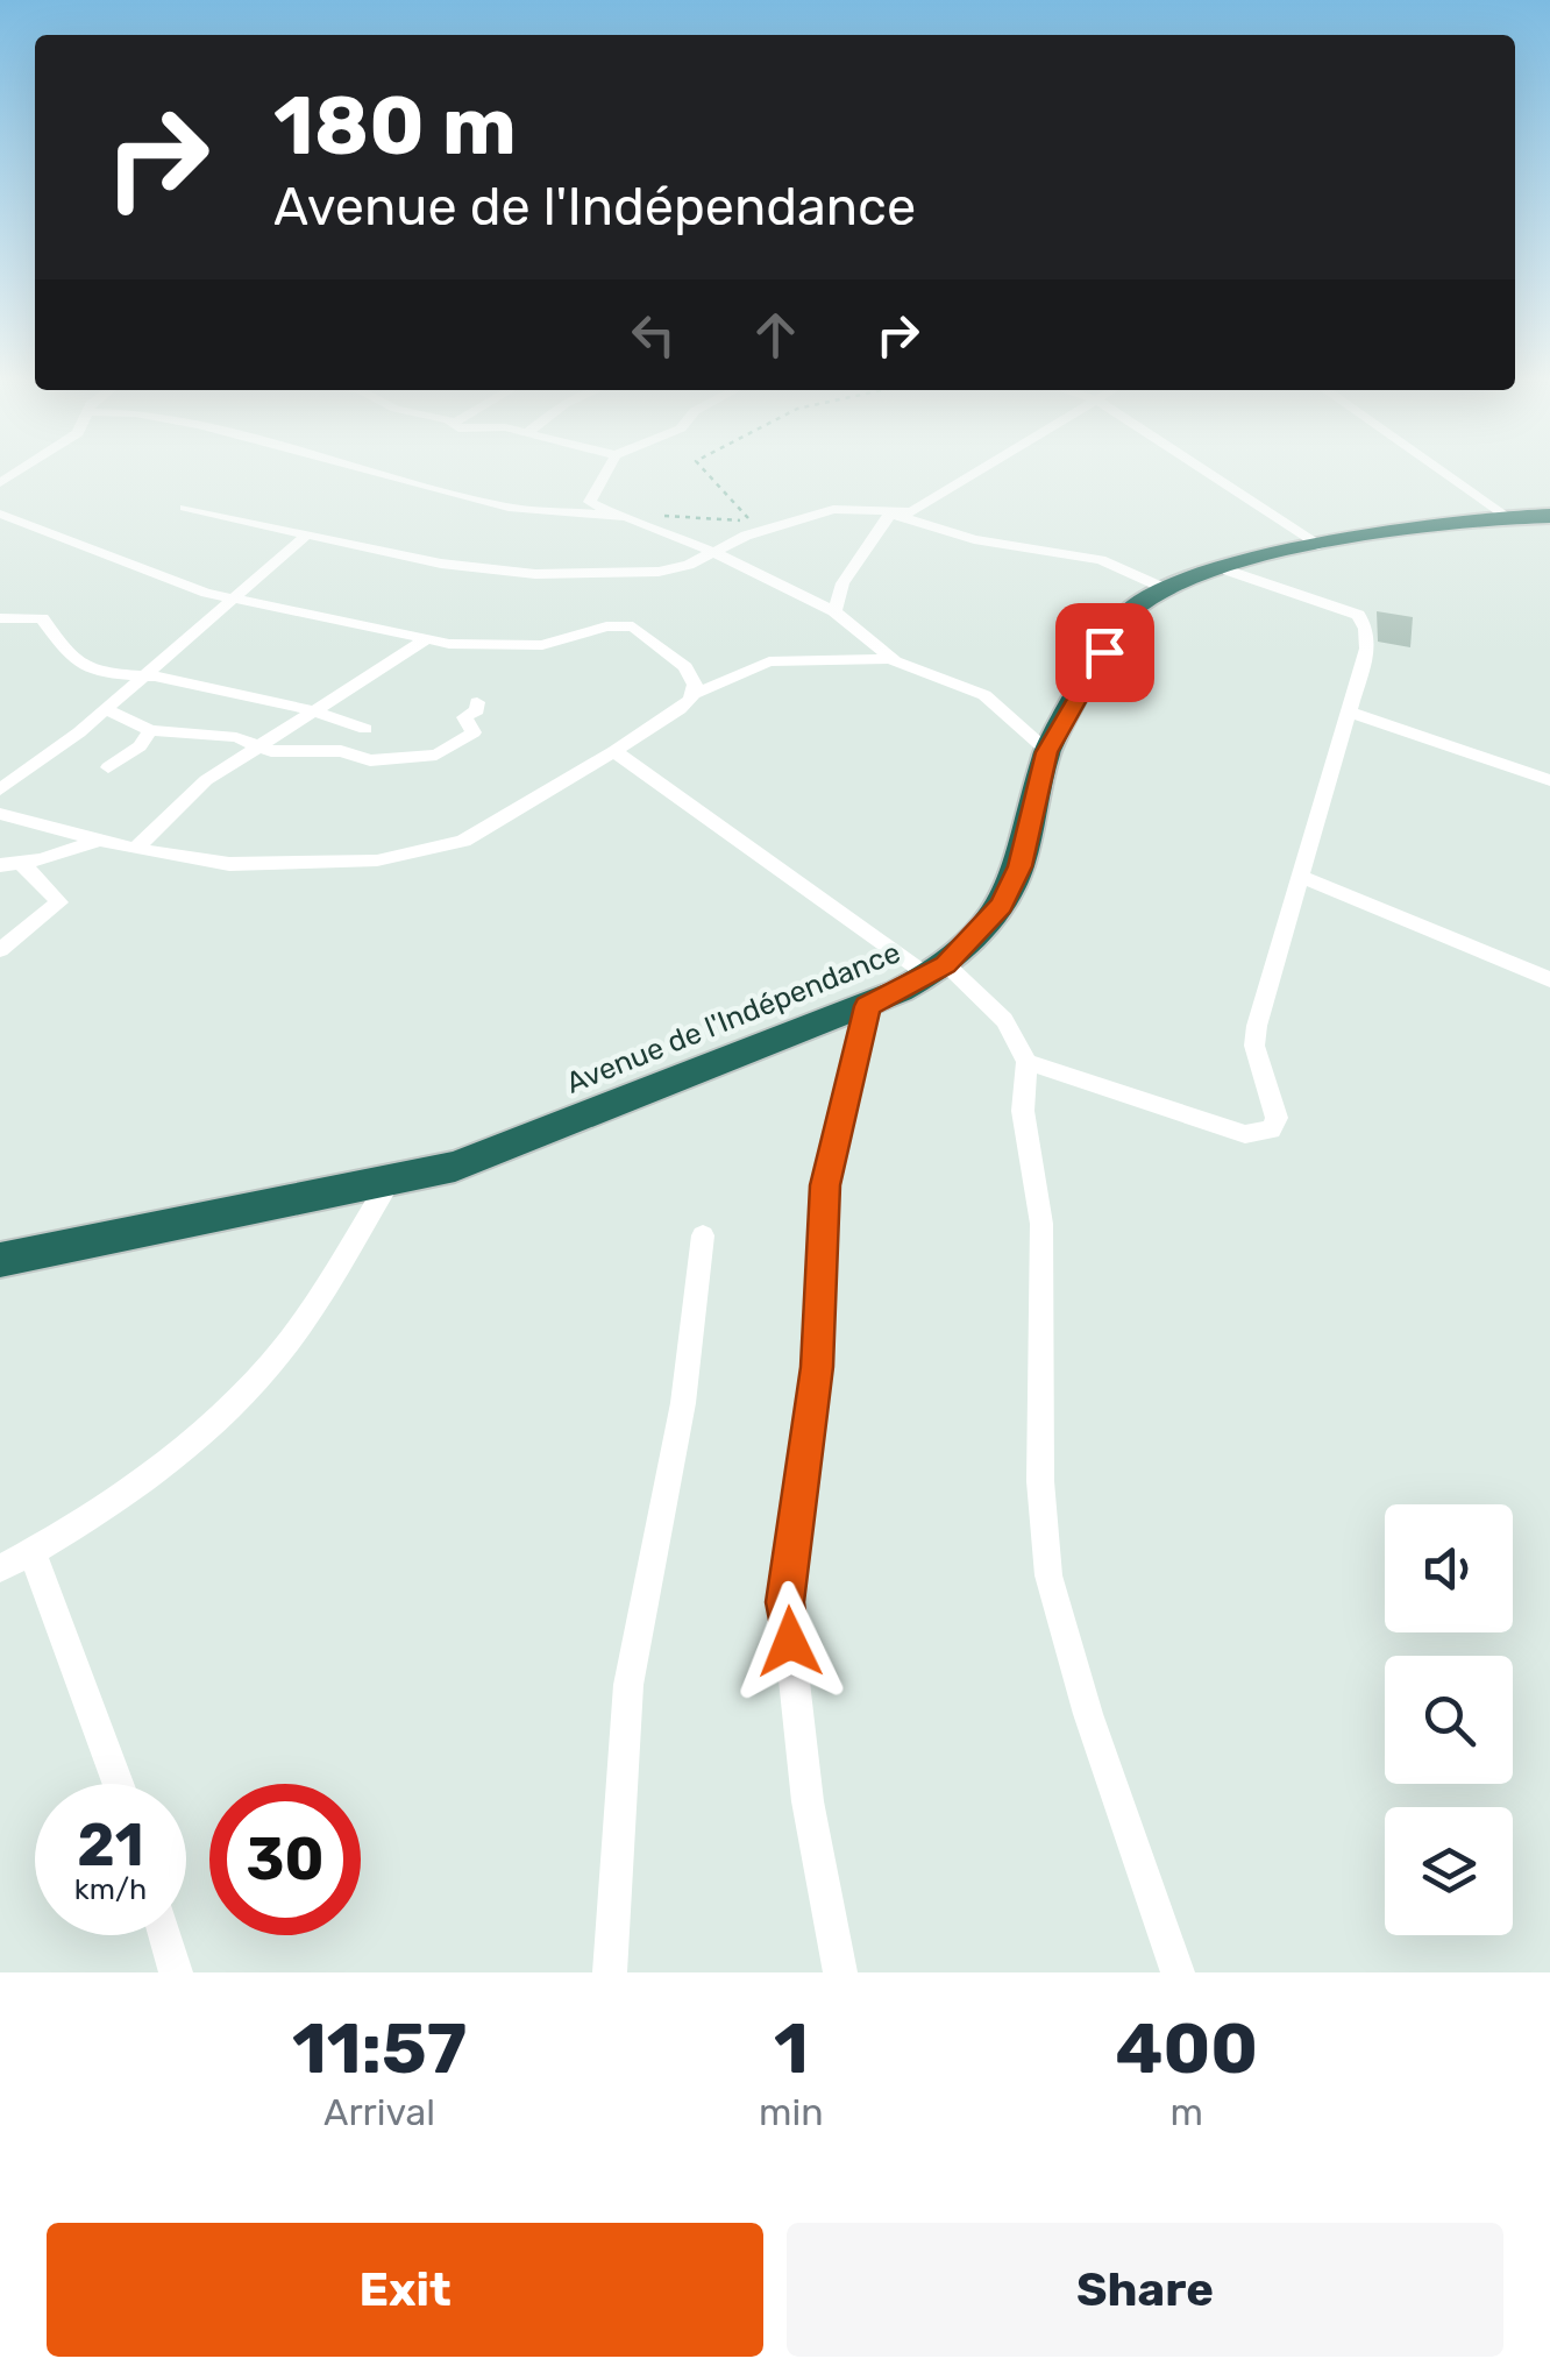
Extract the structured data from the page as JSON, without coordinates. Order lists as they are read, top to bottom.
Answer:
{
  "streets": {
    "highway": ["Avenue de l'Indépendance"]
  },
  "page": {
    "turn": ["180 m", "Avenue de l'Indépendance"],
    "speed": "21 km/h",
    "limit": "30",
    "eta": [
      "11:57",
      "Arrival",
      "1",
      "min",
      "400",
      "m"
    ],
    "buttons": ["Exit", "Share"]
  }
}
